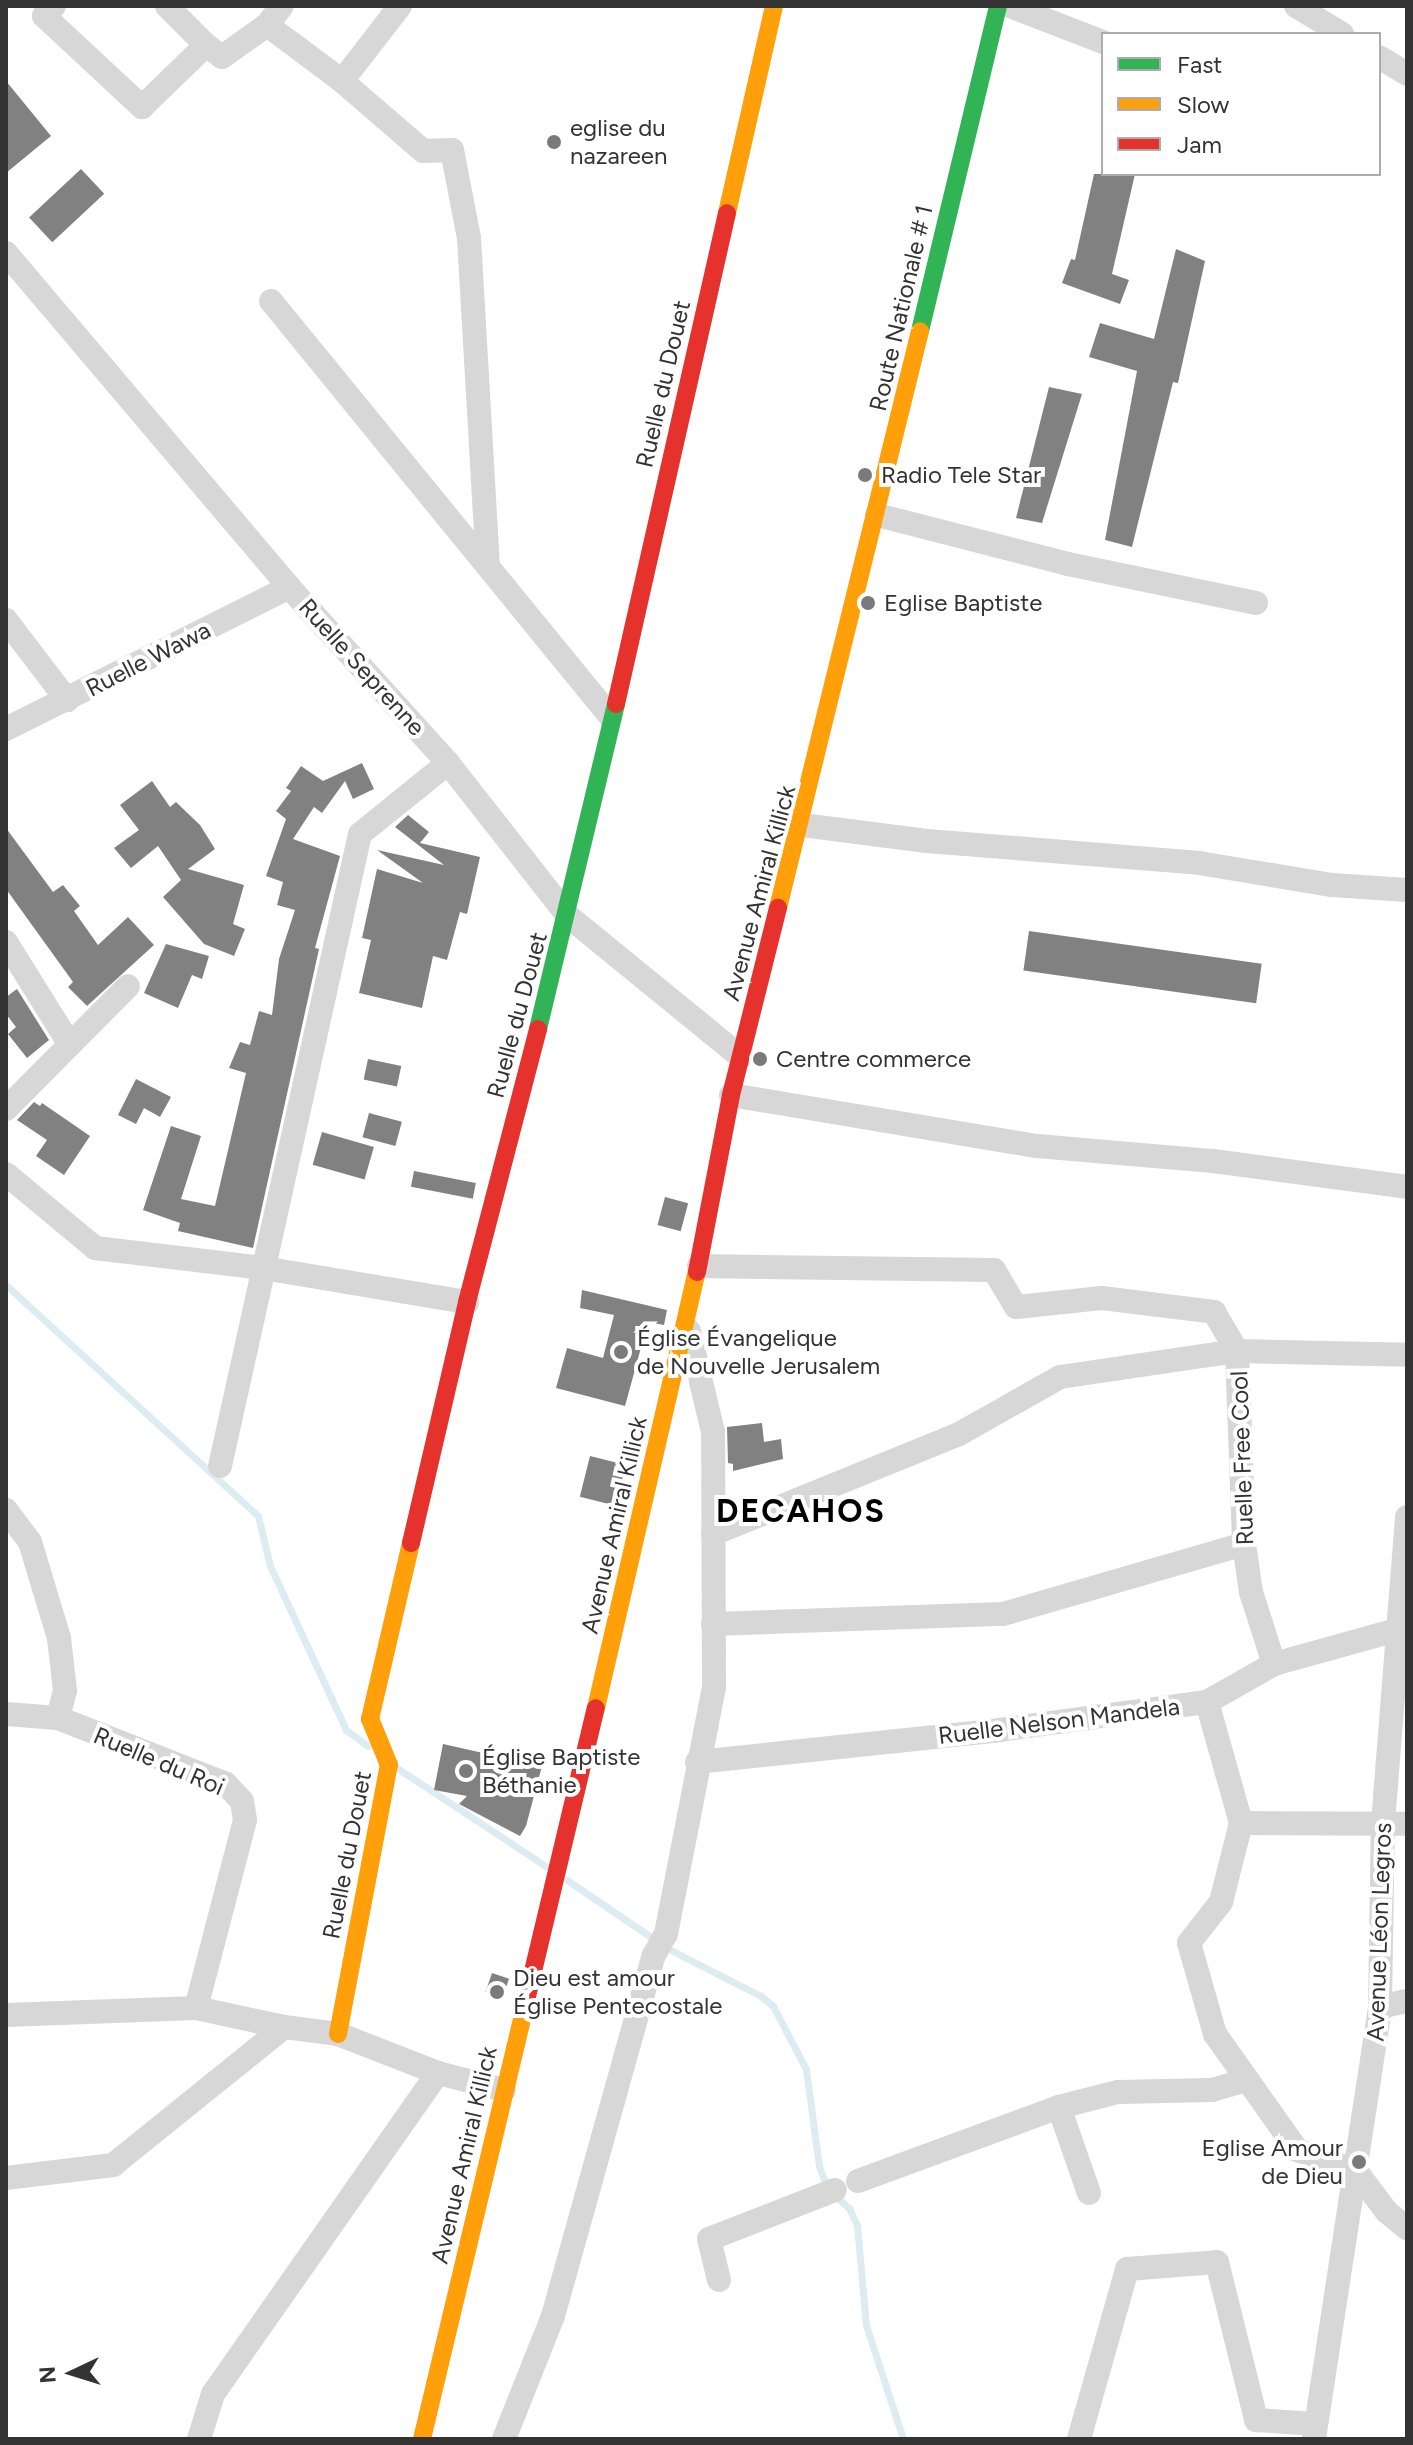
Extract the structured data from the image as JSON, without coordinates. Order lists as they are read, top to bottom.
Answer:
{
  "streets": {
    "main road": ["Route Nationale # 1", "Ruelle du Douet", "Avenue Amiral Killick"],
    "street": [
      "Ruelle Wawa",
      "Ruelle Seprenne",
      "Ruelle Free Cool",
      "Ruelle Nelson Mandela",
      "Ruelle du Roi",
      "Avenue Léon Legros"
    ]
  },
  "crossings": [
    ["Route Nationale # 1", "Avenue Amiral Killick"],
    ["Ruelle du Douet", "Ruelle Seprenne"],
    ["Ruelle Wawa", "Ruelle Seprenne"],
    ["Ruelle Seprenne", "Avenue Amiral Killick"],
    ["Avenue Amiral Killick", "Ruelle Free Cool"],
    ["Ruelle Free Cool", "Ruelle Nelson Mandela"],
    ["Ruelle Nelson Mandela", "Avenue Léon Legros"]
  ],
  "districts": ["DECAHOS"],
  "places": [
    "eglise du nazareen",
    "Radio Tele Star",
    "Eglise Baptiste",
    "Centre commerce",
    "Église Évangelique de Nouvelle Jerusalem",
    "Église Baptiste Béthanie",
    "Dieu est amour Église Pentecostale",
    "Eglise Amour de Dieu"
  ],
  "legend": ["Fast", "Slow", "Jam"],
  "north": "left"
}
